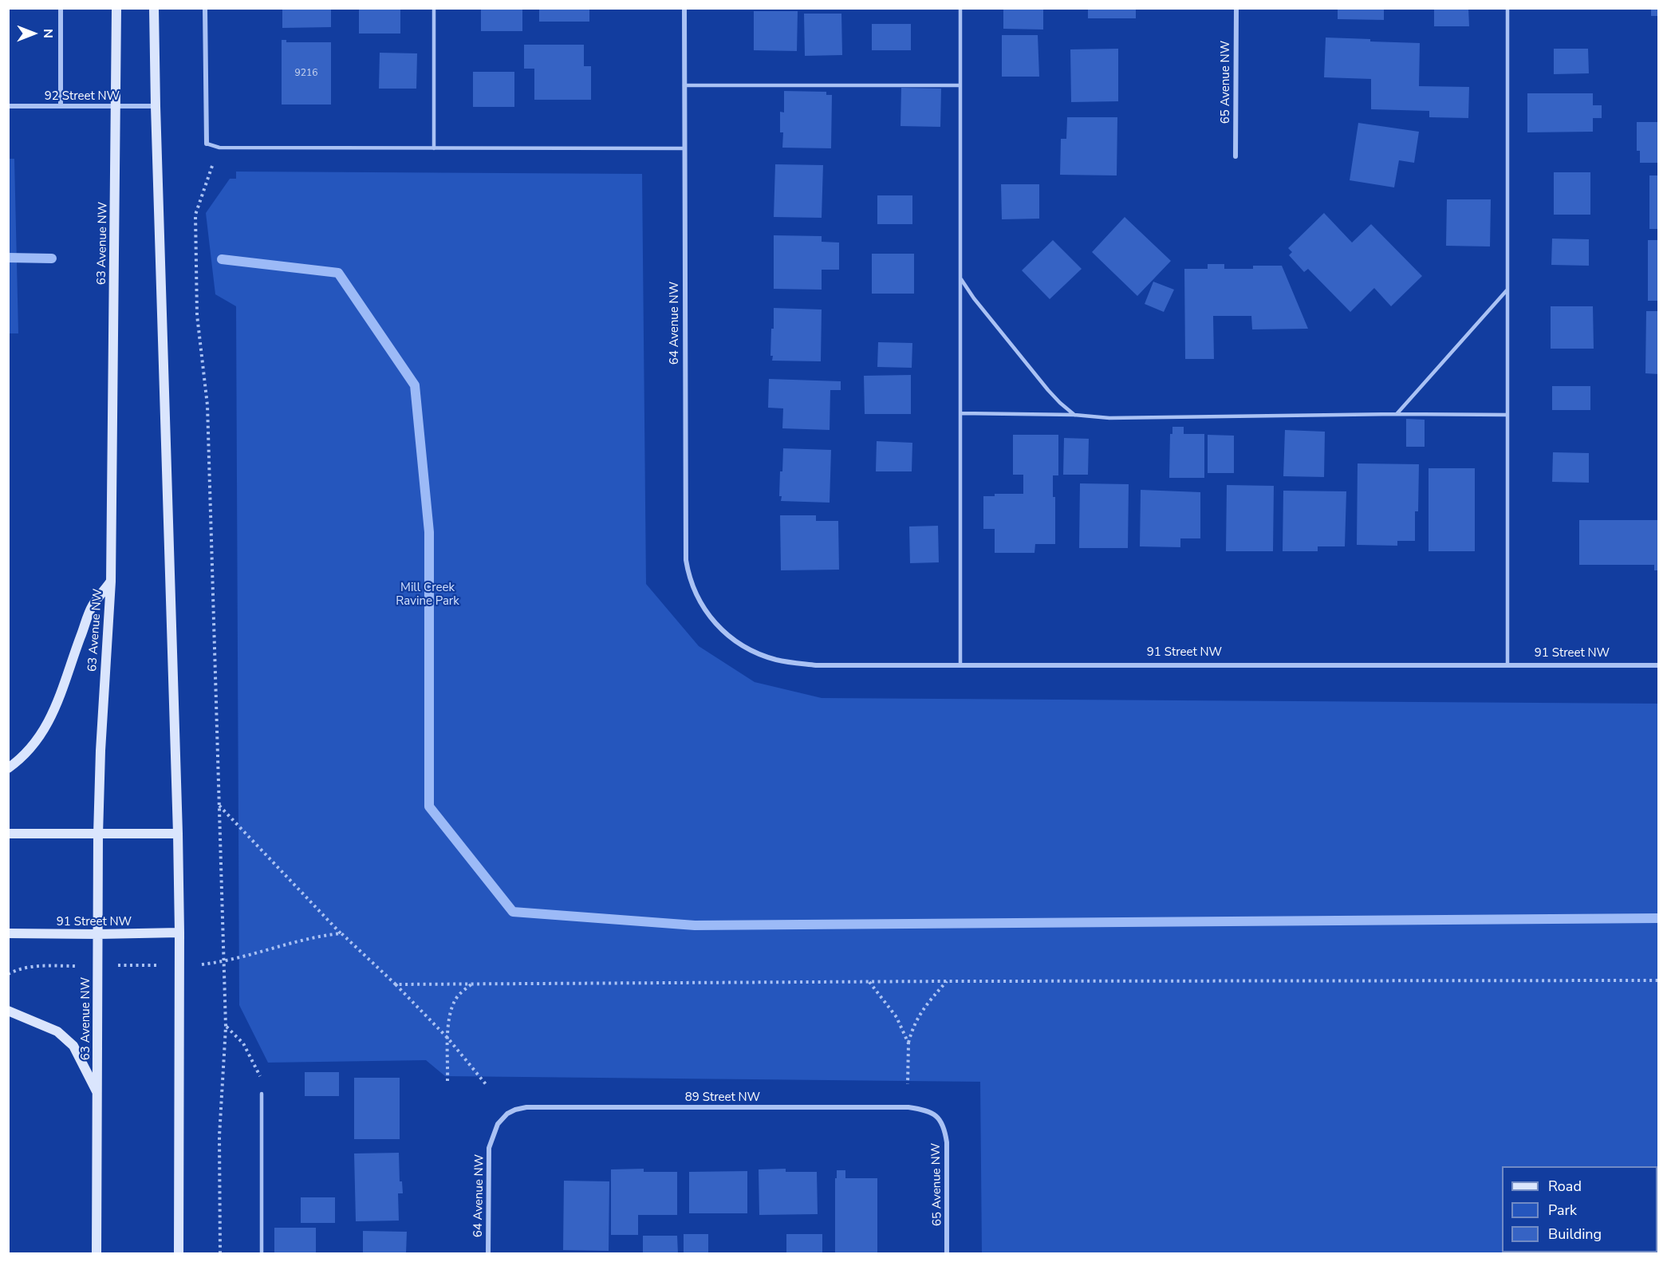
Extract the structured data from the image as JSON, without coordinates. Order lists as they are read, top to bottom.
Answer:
{
  "streets": {
    "main road": ["63 Avenue NW", "91 Street NW"],
    "street": [
      "65 Avenue NW",
      "92 Street NW",
      "64 Avenue NW",
      "89 Street NW"
    ]
  },
  "crossings": [
    ["65 Avenue NW", "89 Street NW"],
    ["92 Street NW", "63 Avenue NW"],
    ["63 Avenue NW", "91 Street NW"],
    ["64 Avenue NW", "91 Street NW"],
    ["64 Avenue NW", "89 Street NW"]
  ],
  "parks": ["Mill Creek Ravine Park"],
  "house_numbers": ["9216"],
  "legend": ["Road", "Park", "Building"],
  "north": "right"
}
